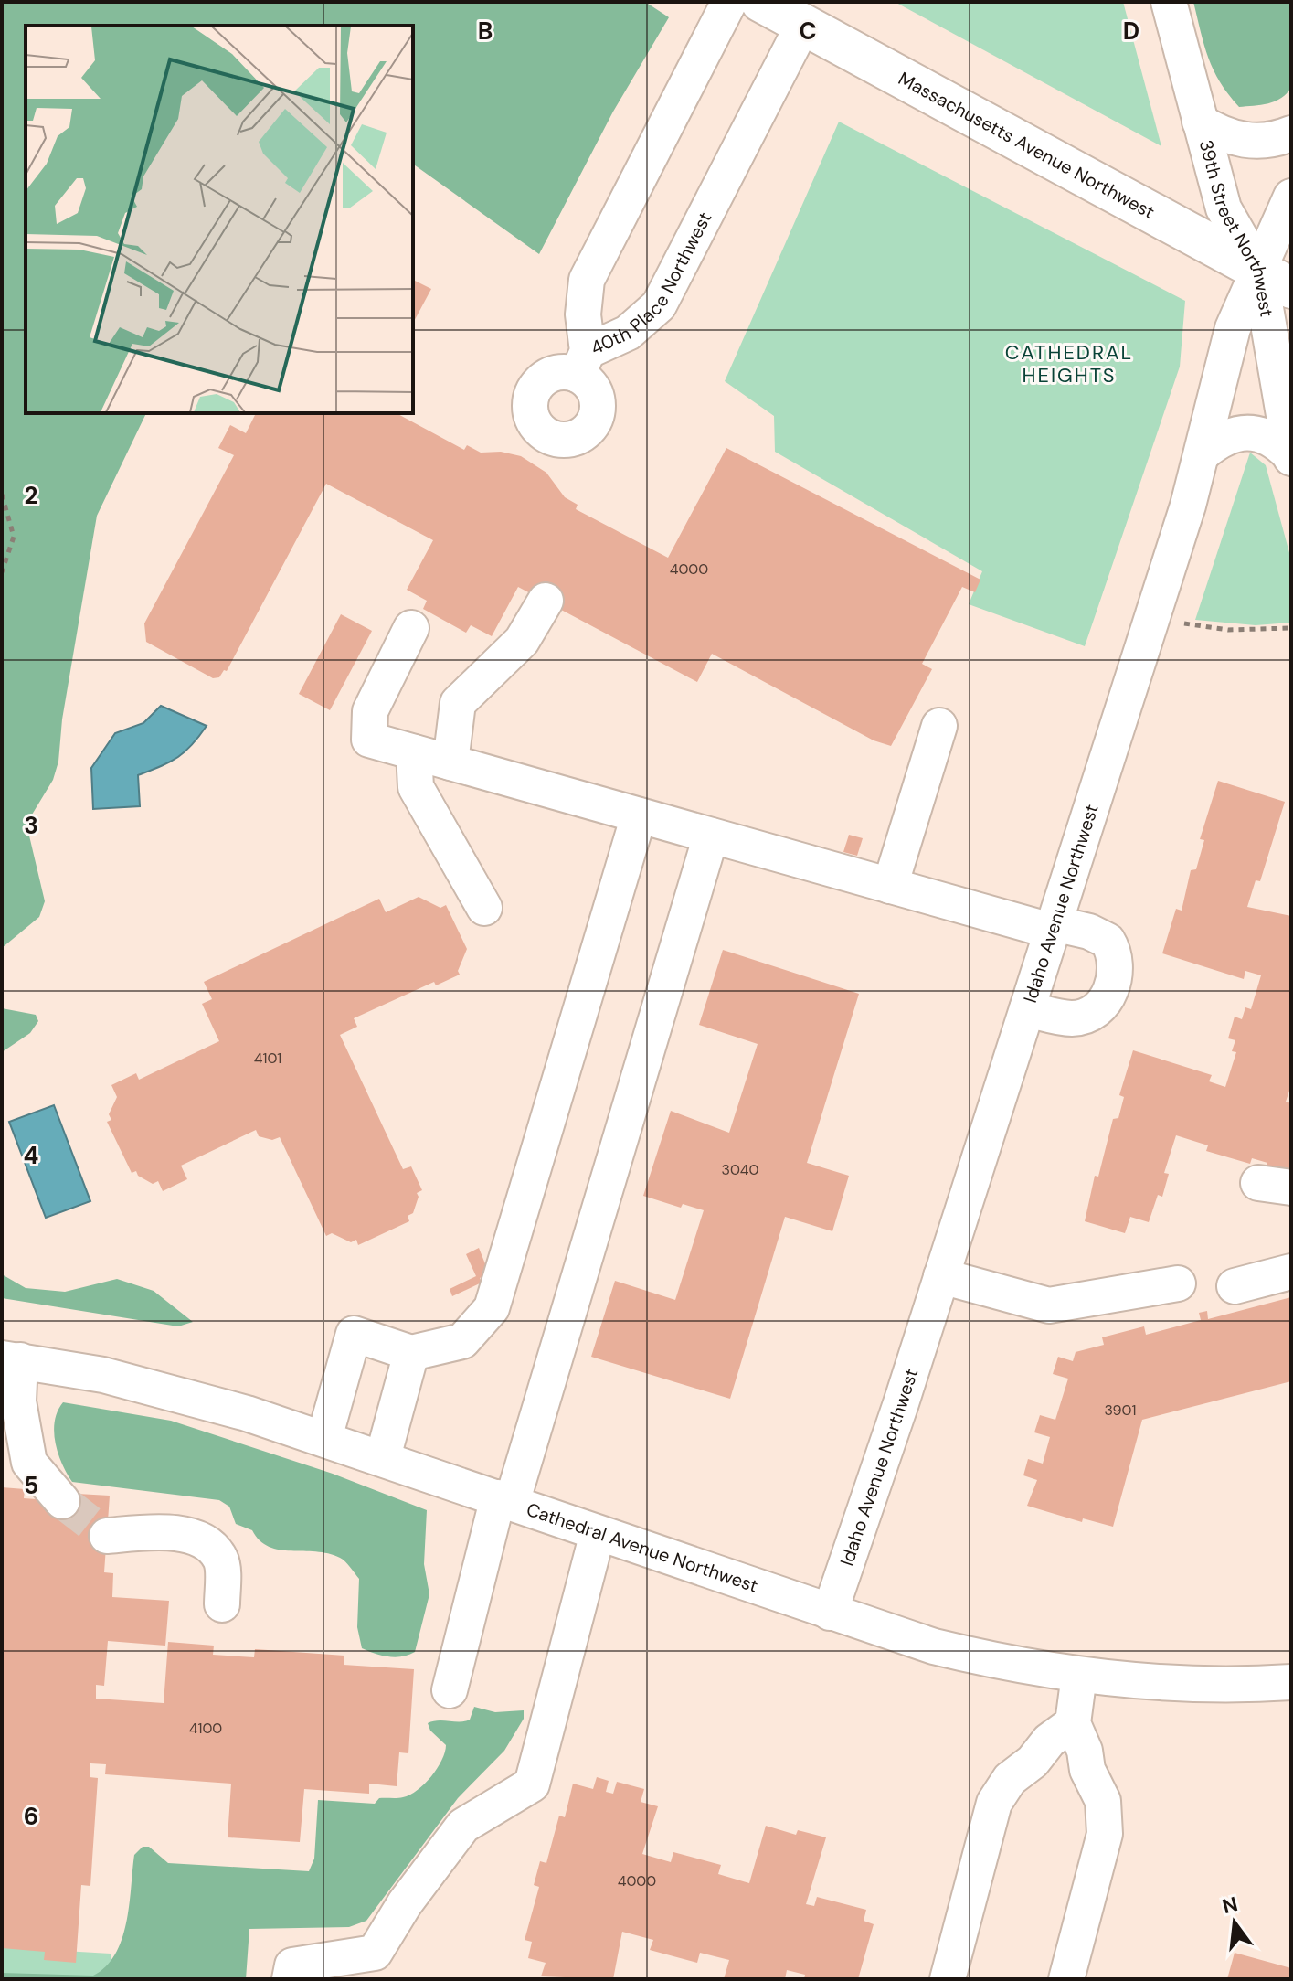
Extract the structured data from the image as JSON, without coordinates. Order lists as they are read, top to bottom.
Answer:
{
  "streets": {
    "main road": ["Massachusetts Avenue Northwest"],
    "street": [
      "39th Street Northwest",
      "40th Place Northwest",
      "Idaho Avenue Northwest",
      "Cathedral Avenue Northwest"
    ]
  },
  "crossings": [
    ["Massachusetts Avenue Northwest", "39th Street Northwest"],
    ["Massachusetts Avenue Northwest", "40th Place Northwest"],
    ["Massachusetts Avenue Northwest", "Idaho Avenue Northwest"],
    ["39th Street Northwest", "Idaho Avenue Northwest"],
    ["Idaho Avenue Northwest", "Cathedral Avenue Northwest"]
  ],
  "districts": ["CATHEDRAL HEIGHTS"],
  "house_numbers": [
    "4000",
    "4101",
    "3040",
    "3901",
    "4100",
    "4000"
  ],
  "north": "top",
  "grid": {
    "columns": ["B", "C", "D"],
    "rows": [
      "2",
      "3",
      "4",
      "5",
      "6"
    ]
  }
}
